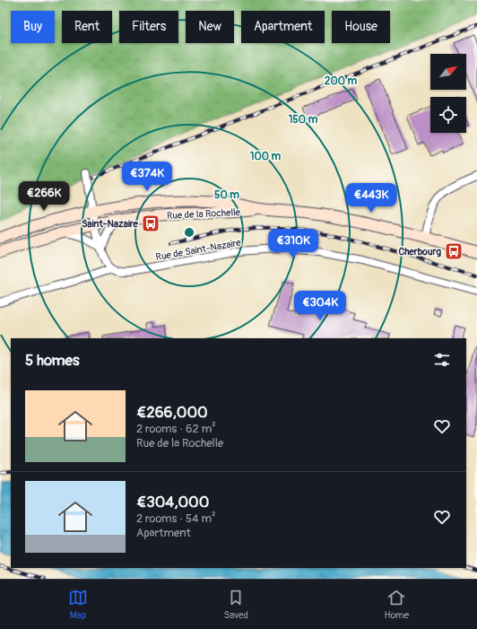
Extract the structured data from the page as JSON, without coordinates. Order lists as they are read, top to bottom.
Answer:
{
  "streets": {
    "main road": ["Rue de la Rochelle"],
    "street": ["Rue de Saint-Nazaire"]
  },
  "places": {
    "bus stop": ["Saint-Nazaire", "Cherbourg"]
  },
  "north": "top right",
  "page": {
    "chip": [
      "Buy",
      "Rent",
      "Filters",
      "New",
      "Apartment",
      "House"
    ],
    "price": [
      "€374K",
      "€266K",
      "€443K",
      "€310K",
      "€304K"
    ],
    "heading": "5 homes",
    "list": [
      {
        "name": "€266,000",
        "note": "2 rooms · 62 m² · Rue de la Rochelle"
      },
      {
        "name": "€304,000",
        "note": "2 rooms · 54 m² · Apartment"
      }
    ],
    "tabs": ["Map", "Saved", "Home"]
  },
  "rings": [
    "200 m",
    "150 m",
    "100 m",
    "50 m"
  ]
}
